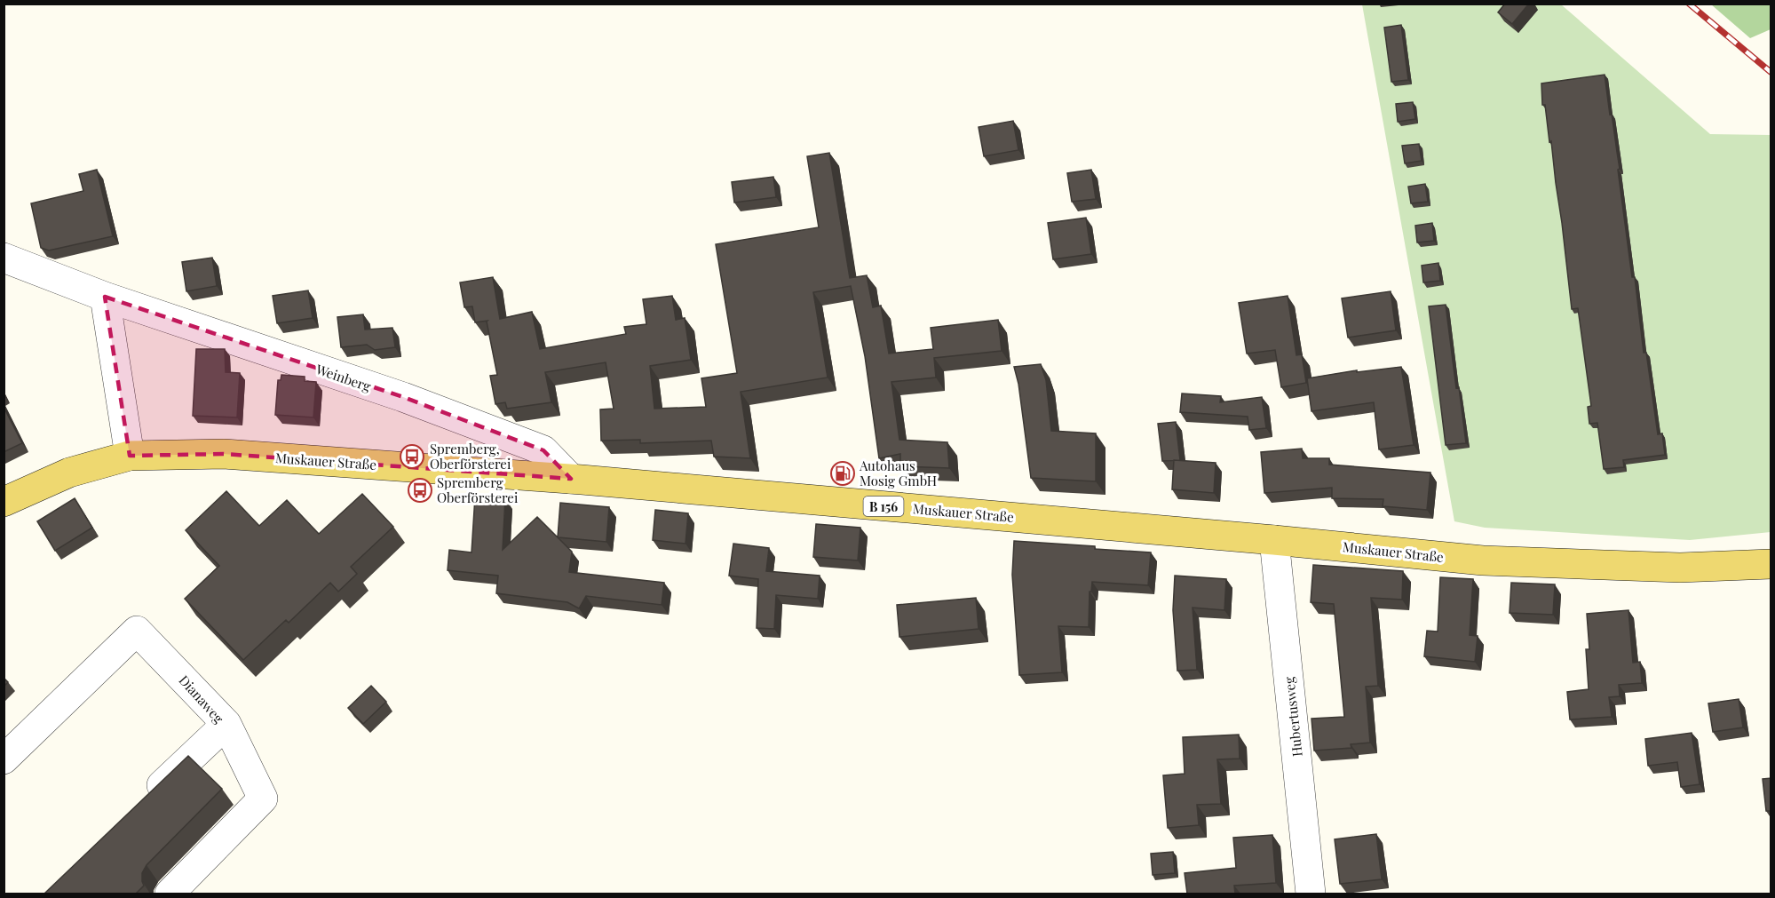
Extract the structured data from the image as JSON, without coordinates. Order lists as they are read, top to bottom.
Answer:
{
  "streets": {
    "main road": ["Muskauer Straße", "B 156"],
    "street": ["Weinberg", "Dianaweg", "Hubertusweg"]
  },
  "crossings": [
    ["Weinberg", "Muskauer Straße"],
    ["Muskauer Straße", "Hubertusweg"]
  ],
  "places": {
    "bus stop": ["Spremberg, Oberförsterei", "Spremberg Oberförsterei"],
    "fuel station": ["Autohaus Mosig GmbH"]
  }
}
